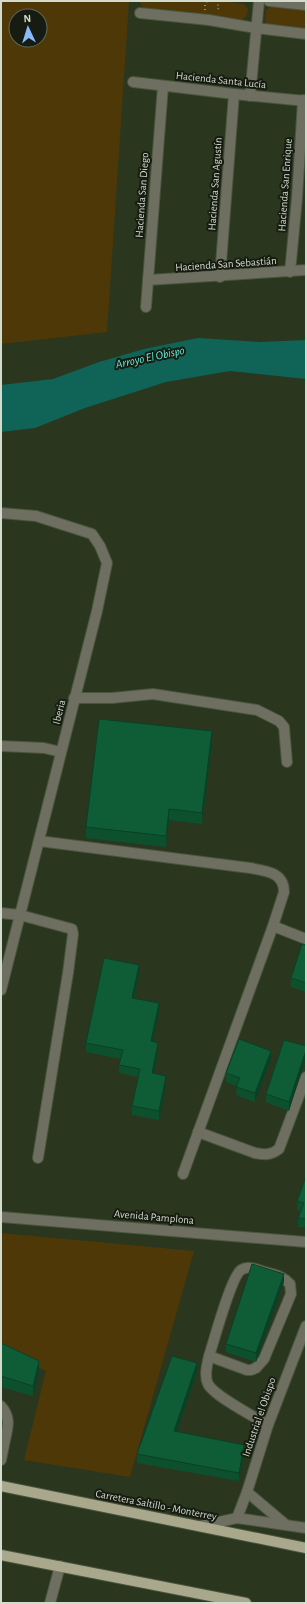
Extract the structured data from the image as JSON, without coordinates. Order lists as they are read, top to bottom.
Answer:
{
  "streets": {
    "main road": ["Carretera Saltillo - Monterrey"],
    "street": [
      "Hacienda Santa Lucía",
      "Hacienda San Agustín",
      "Hacienda San Enrique",
      "Hacienda San Diego",
      "Hacienda San Sebastián",
      "Iberia",
      "Avenida Pamplona",
      "Industrial el Obispo"
    ]
  },
  "crossings": [
    ["Hacienda Santa Lucía", "Hacienda San Agustín"],
    ["Hacienda Santa Lucía", "Hacienda San Enrique"],
    ["Hacienda Santa Lucía", "Hacienda San Diego"],
    ["Hacienda San Agustín", "Hacienda San Sebastián"],
    ["Hacienda San Enrique", "Hacienda San Sebastián"],
    ["Hacienda San Diego", "Hacienda San Sebastián"]
  ],
  "water": ["Arroyo El Obispo"],
  "north": "top"
}
